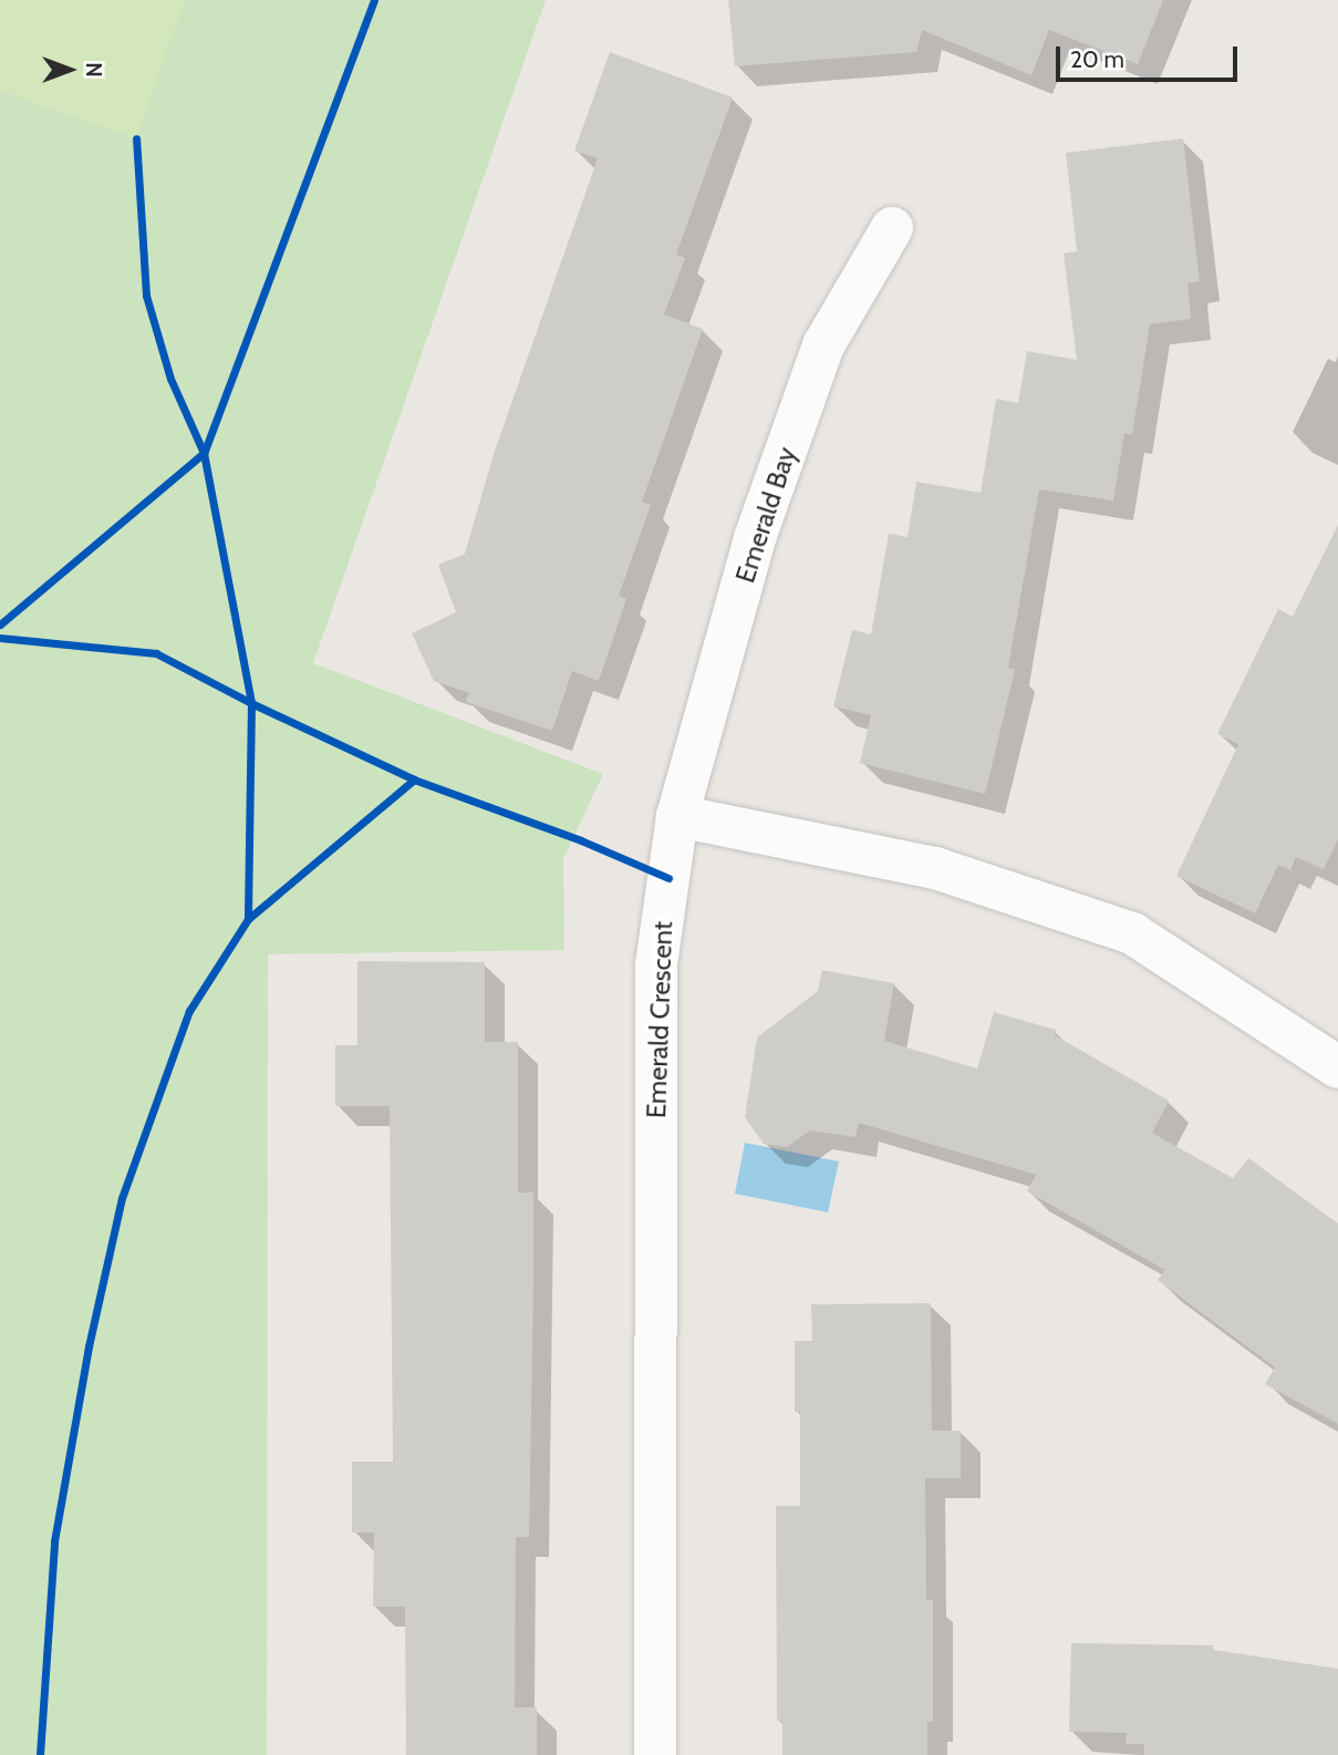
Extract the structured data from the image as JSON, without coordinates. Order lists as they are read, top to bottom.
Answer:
{
  "streets": {
    "street": ["Emerald Bay", "Emerald Crescent"]
  },
  "crossings": [
    ["Emerald Bay", "Emerald Crescent"]
  ],
  "scale_bar": "20 m",
  "north": "right"
}
